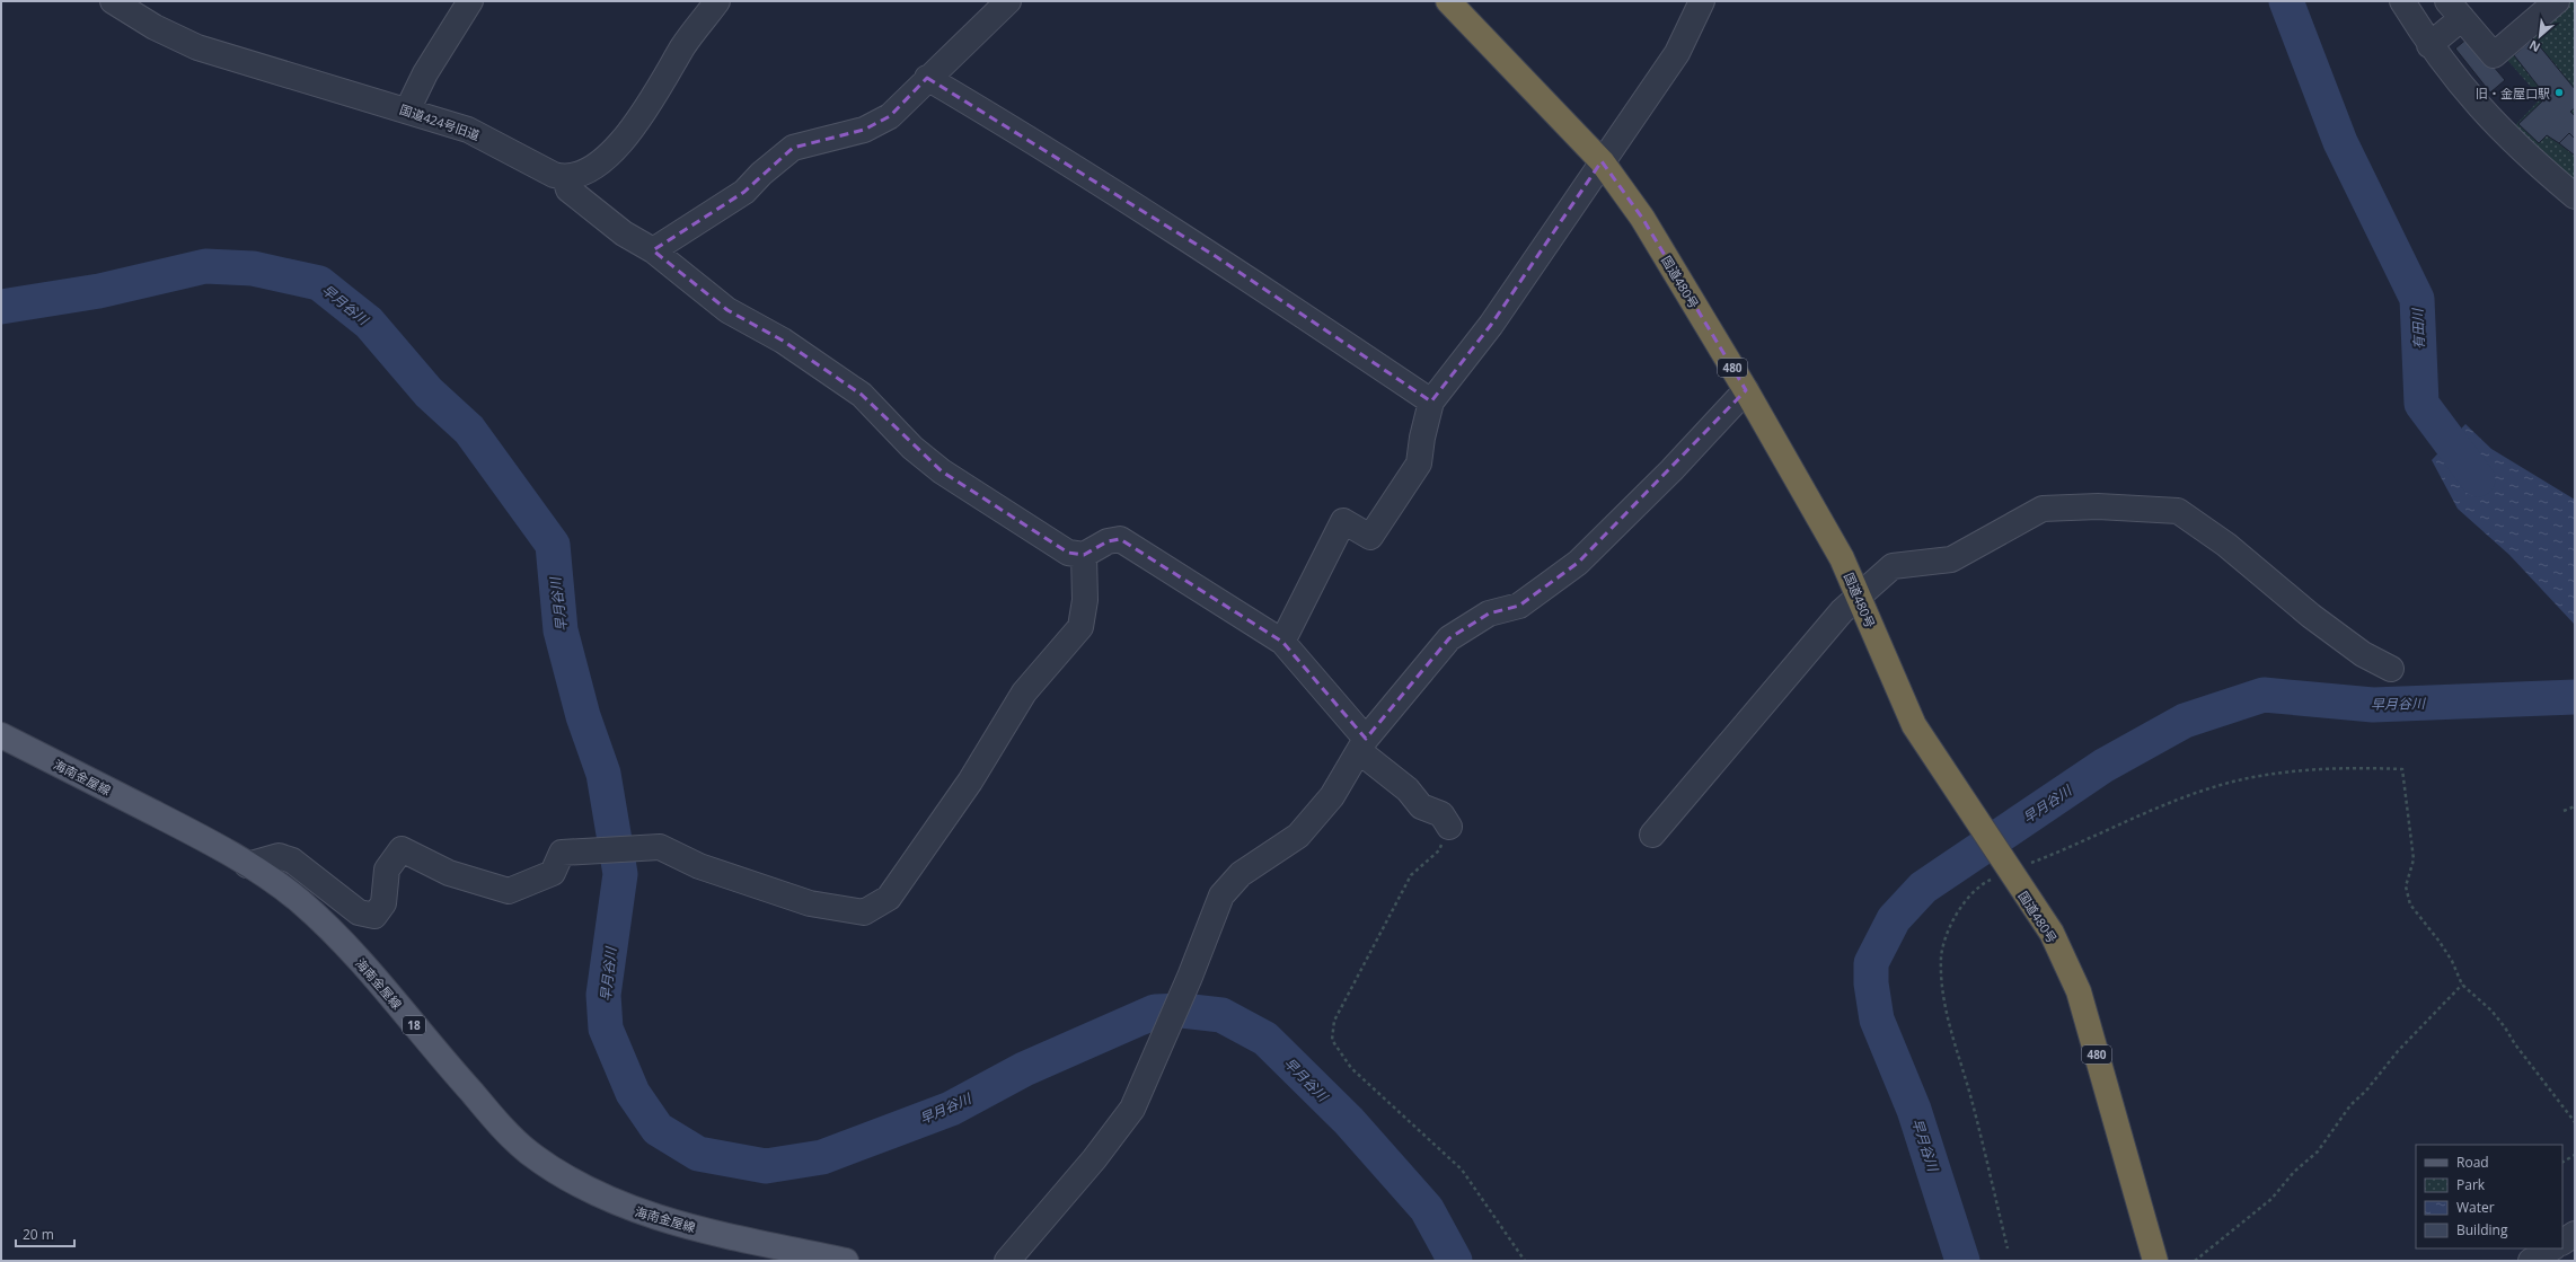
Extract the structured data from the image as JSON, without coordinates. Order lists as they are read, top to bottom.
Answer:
{
  "streets": {
    "highway": ["国道480号", "480"],
    "main road": ["海南金屋線", "18"],
    "street": ["国道424号旧道"]
  },
  "water": ["早月谷川", "有田川"],
  "places": ["旧・金屋口駅"],
  "legend": [
    "Road",
    "Park",
    "Water",
    "Building"
  ],
  "scale_bar": "20 m",
  "north": "bottom left"
}
